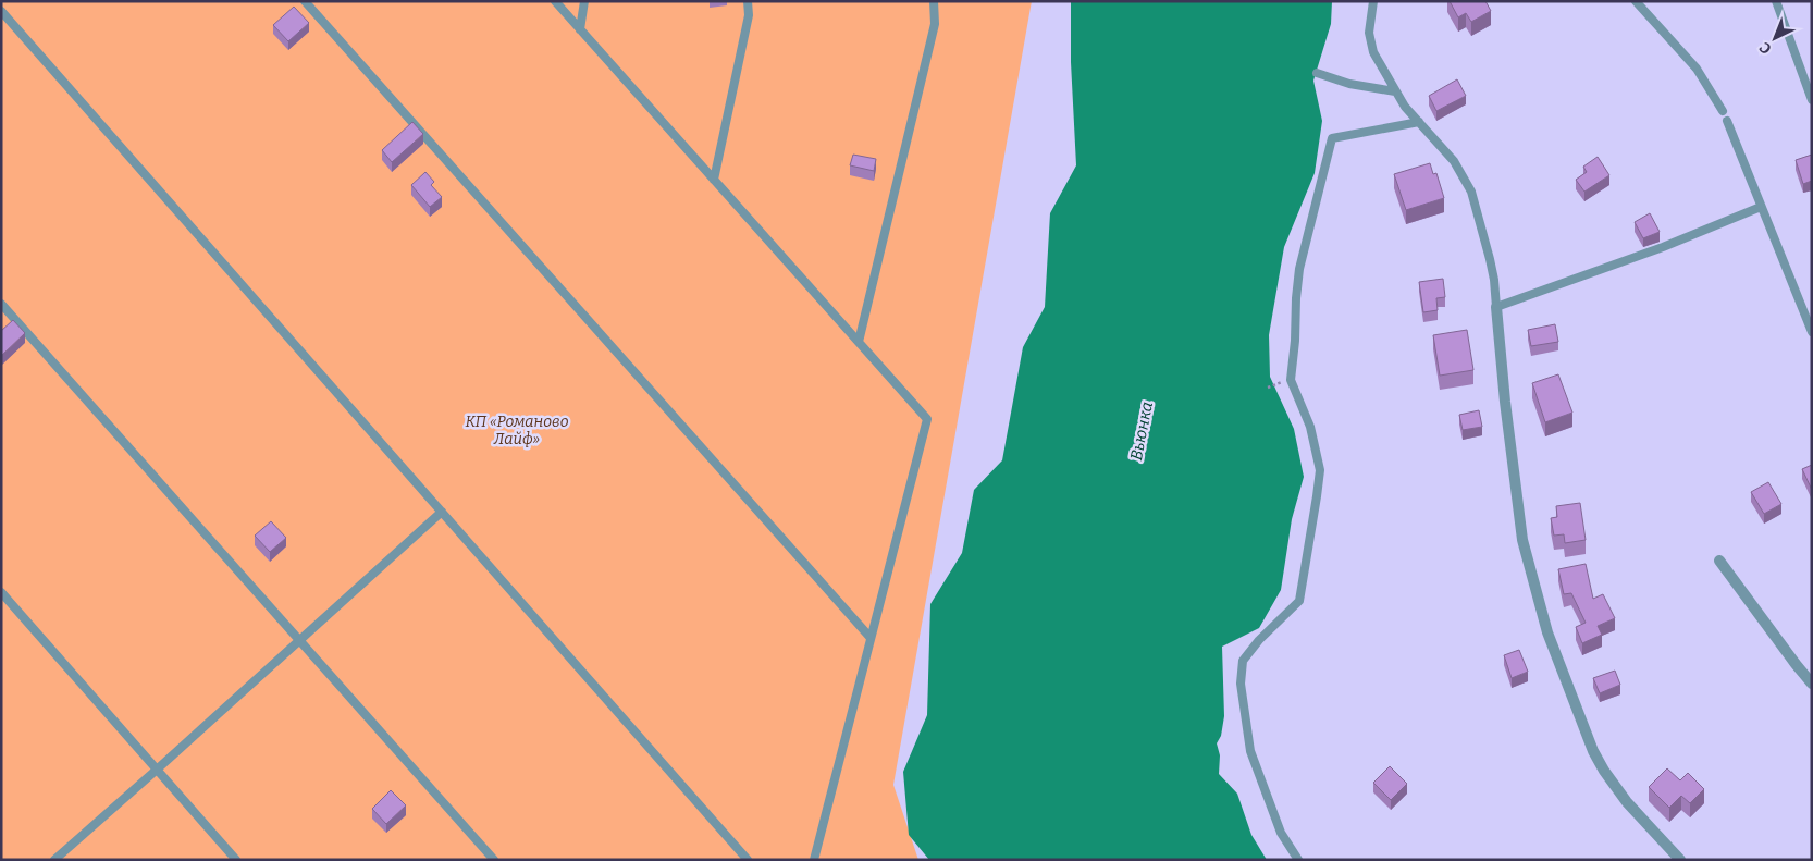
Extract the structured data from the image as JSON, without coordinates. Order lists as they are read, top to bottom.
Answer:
{
  "water": ["Вьюнка"],
  "parks": ["КП «Романово Лайф»"],
  "north": "bottom left"
}
